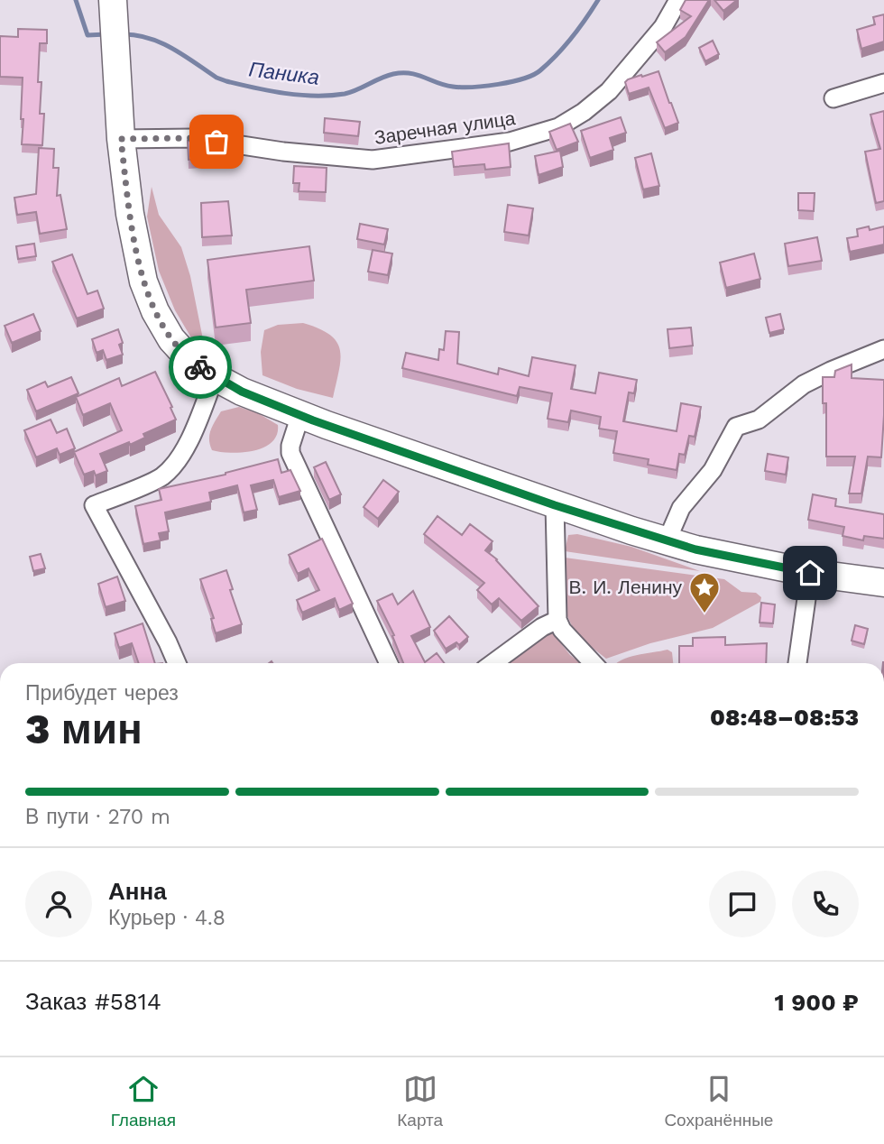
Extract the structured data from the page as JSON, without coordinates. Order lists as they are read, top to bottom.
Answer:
{
  "streets": {
    "street": ["Заречная улица"]
  },
  "water": ["Паника"],
  "places": {
    "place": ["В. И. Ленину"]
  },
  "page": {
    "heading": ["3 мин", "Прибудет через", "08:48–08:53"],
    "panel": [
      "Анна",
      "Курьер · 4.8",
      "Заказ #5814",
      "1 900 ₽"
    ],
    "bar": "В пути · 270 m",
    "tabs": ["Главная", "Карта", "Сохранённые"]
  }
}
